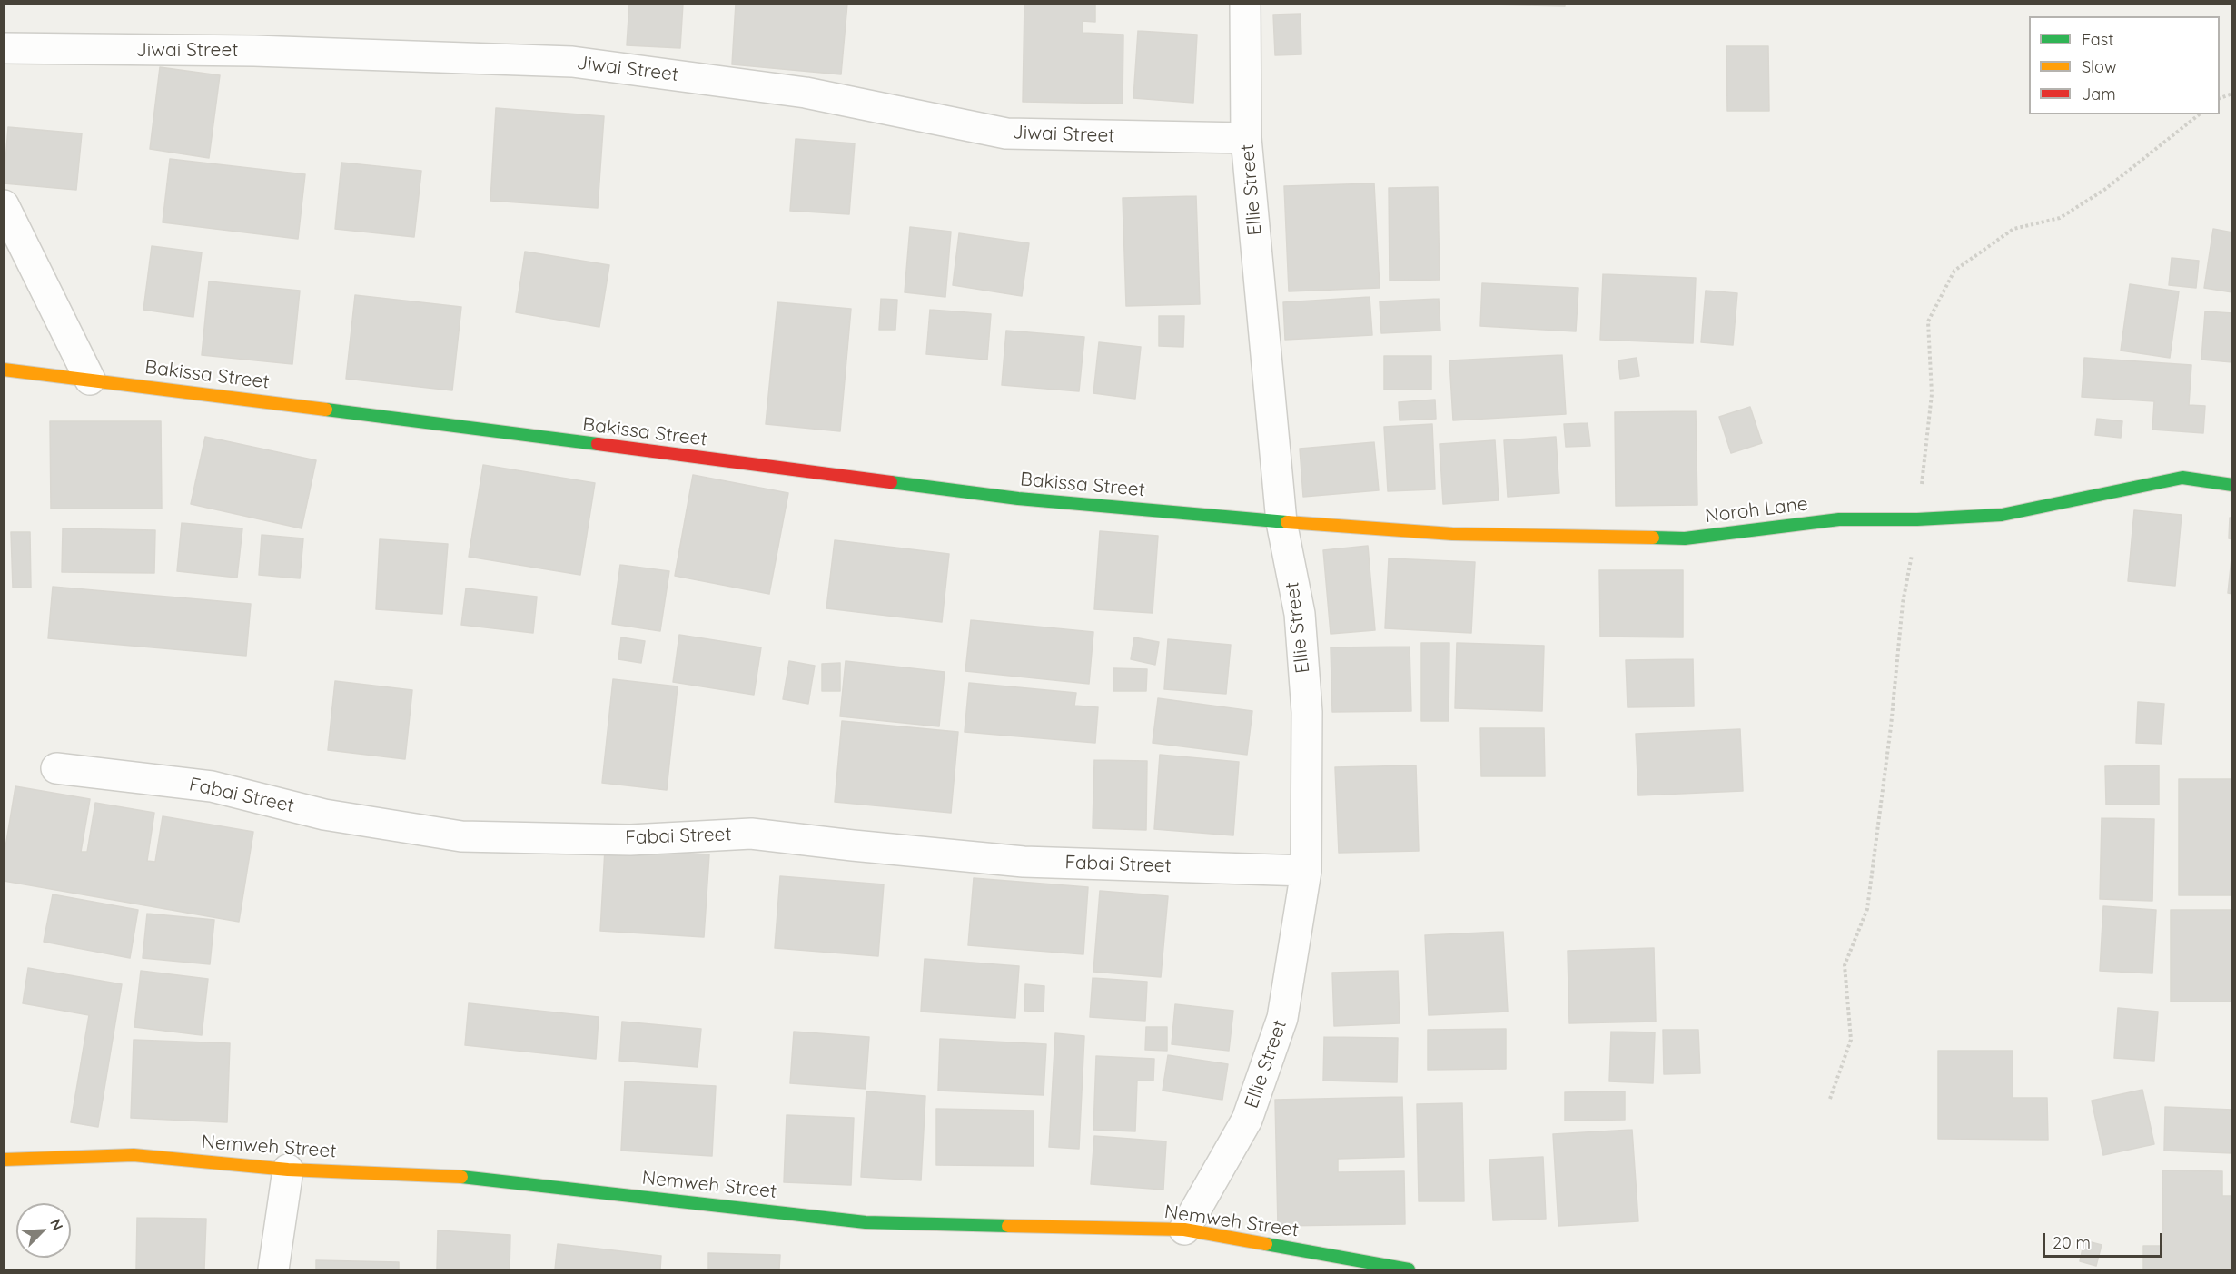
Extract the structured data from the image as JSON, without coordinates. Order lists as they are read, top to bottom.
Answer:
{
  "streets": {
    "street": [
      "Jiwai Street",
      "Ellie Street",
      "Bakissa Street",
      "Noroh Lane",
      "Fabai Street",
      "Nemweh Street"
    ]
  },
  "crossings": [
    ["Jiwai Street", "Ellie Street"],
    ["Ellie Street", "Bakissa Street"],
    ["Ellie Street", "Noroh Lane"],
    ["Ellie Street", "Fabai Street"],
    ["Ellie Street", "Nemweh Street"],
    ["Bakissa Street", "Noroh Lane"]
  ],
  "legend": ["Fast", "Slow", "Jam"],
  "scale_bar": "20 m",
  "north": "top right"
}
